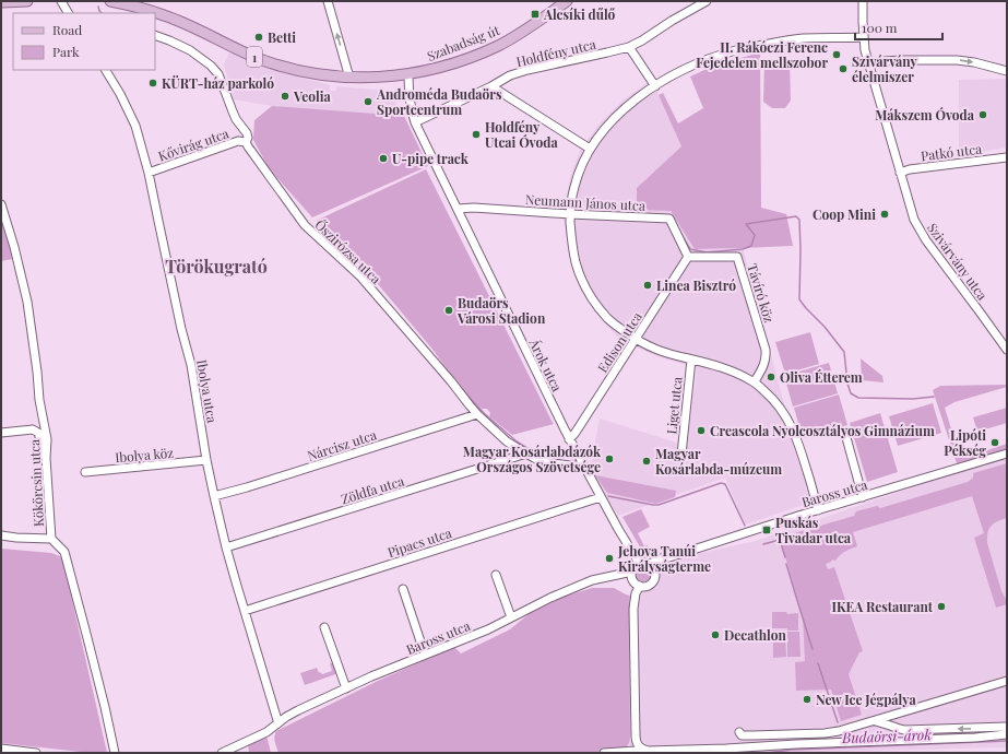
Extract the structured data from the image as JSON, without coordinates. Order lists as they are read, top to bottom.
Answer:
{
  "streets": {
    "main road": ["Szabadság út", "1"],
    "street": [
      "Holdfény utca",
      "Kővirág utca",
      "Patkó utca",
      "Neumann János utca",
      "Őszirózsa utca",
      "Szivárvány utca",
      "Távíró köz",
      "Edison utca",
      "Árok utca",
      "Ibolya utca",
      "Liget utca",
      "Nárcisz utca",
      "Ibolya köz",
      "Kökörcsin utca",
      "Zöldfa utca",
      "Baross utca",
      "Pipacs utca"
    ]
  },
  "crossings": [
    ["Szabadság út", "Árok utca"],
    ["Holdfény utca", "Árok utca"],
    ["Kővirág utca", "Őszirózsa utca"],
    ["Kővirág utca", "Ibolya utca"],
    ["Patkó utca", "Szivárvány utca"],
    ["Neumann János utca", "Távíró köz"],
    ["Neumann János utca", "Edison utca"],
    ["Neumann János utca", "Árok utca"],
    ["Őszirózsa utca", "Árok utca"],
    ["Őszirózsa utca", "Nárcisz utca"],
    ["Őszirózsa utca", "Zöldfa utca"],
    ["Távíró köz", "Edison utca"],
    ["Edison utca", "Árok utca"],
    ["Árok utca", "Baross utca"],
    ["Árok utca", "Pipacs utca"],
    ["Ibolya utca", "Nárcisz utca"],
    ["Ibolya utca", "Ibolya köz"],
    ["Ibolya utca", "Zöldfa utca"],
    ["Ibolya utca", "Baross utca"],
    ["Ibolya utca", "Pipacs utca"]
  ],
  "districts": ["Törökugrató"],
  "water": ["Budaörsi-árok"],
  "places": {
    "transit": ["Alcsíki dűlő", "Puskás Tivadar utca"],
    "other": [
      "Betti",
      "II. Rákóczi Ferenc Fejedelem mellszobor",
      "Szivárvány élelmiszer",
      "KÜRT-ház parkoló",
      "Veolia",
      "Androméda Budaörs Sportcentrum",
      "Mákszem Óvoda",
      "Holdfény Utcai Óvoda",
      "U-pipe track",
      "Coop Mini",
      "Linea Bisztró",
      "Budaörs Városi Stadion",
      "Oliva Étterem",
      "Creascola Nyolcosztályos Gimnázium",
      "Lipóti Pékség",
      "Magyar Kosárlabdázók Országos Szövetsége",
      "Magyar Kosárlabda-múzeum",
      "Jehova Tanúi Királyságterme",
      "IKEA Restaurant",
      "Decathlon",
      "New Ice Jégpálya"
    ]
  },
  "legend": ["Road", "Park"],
  "scale_bar": "100 m"
}
